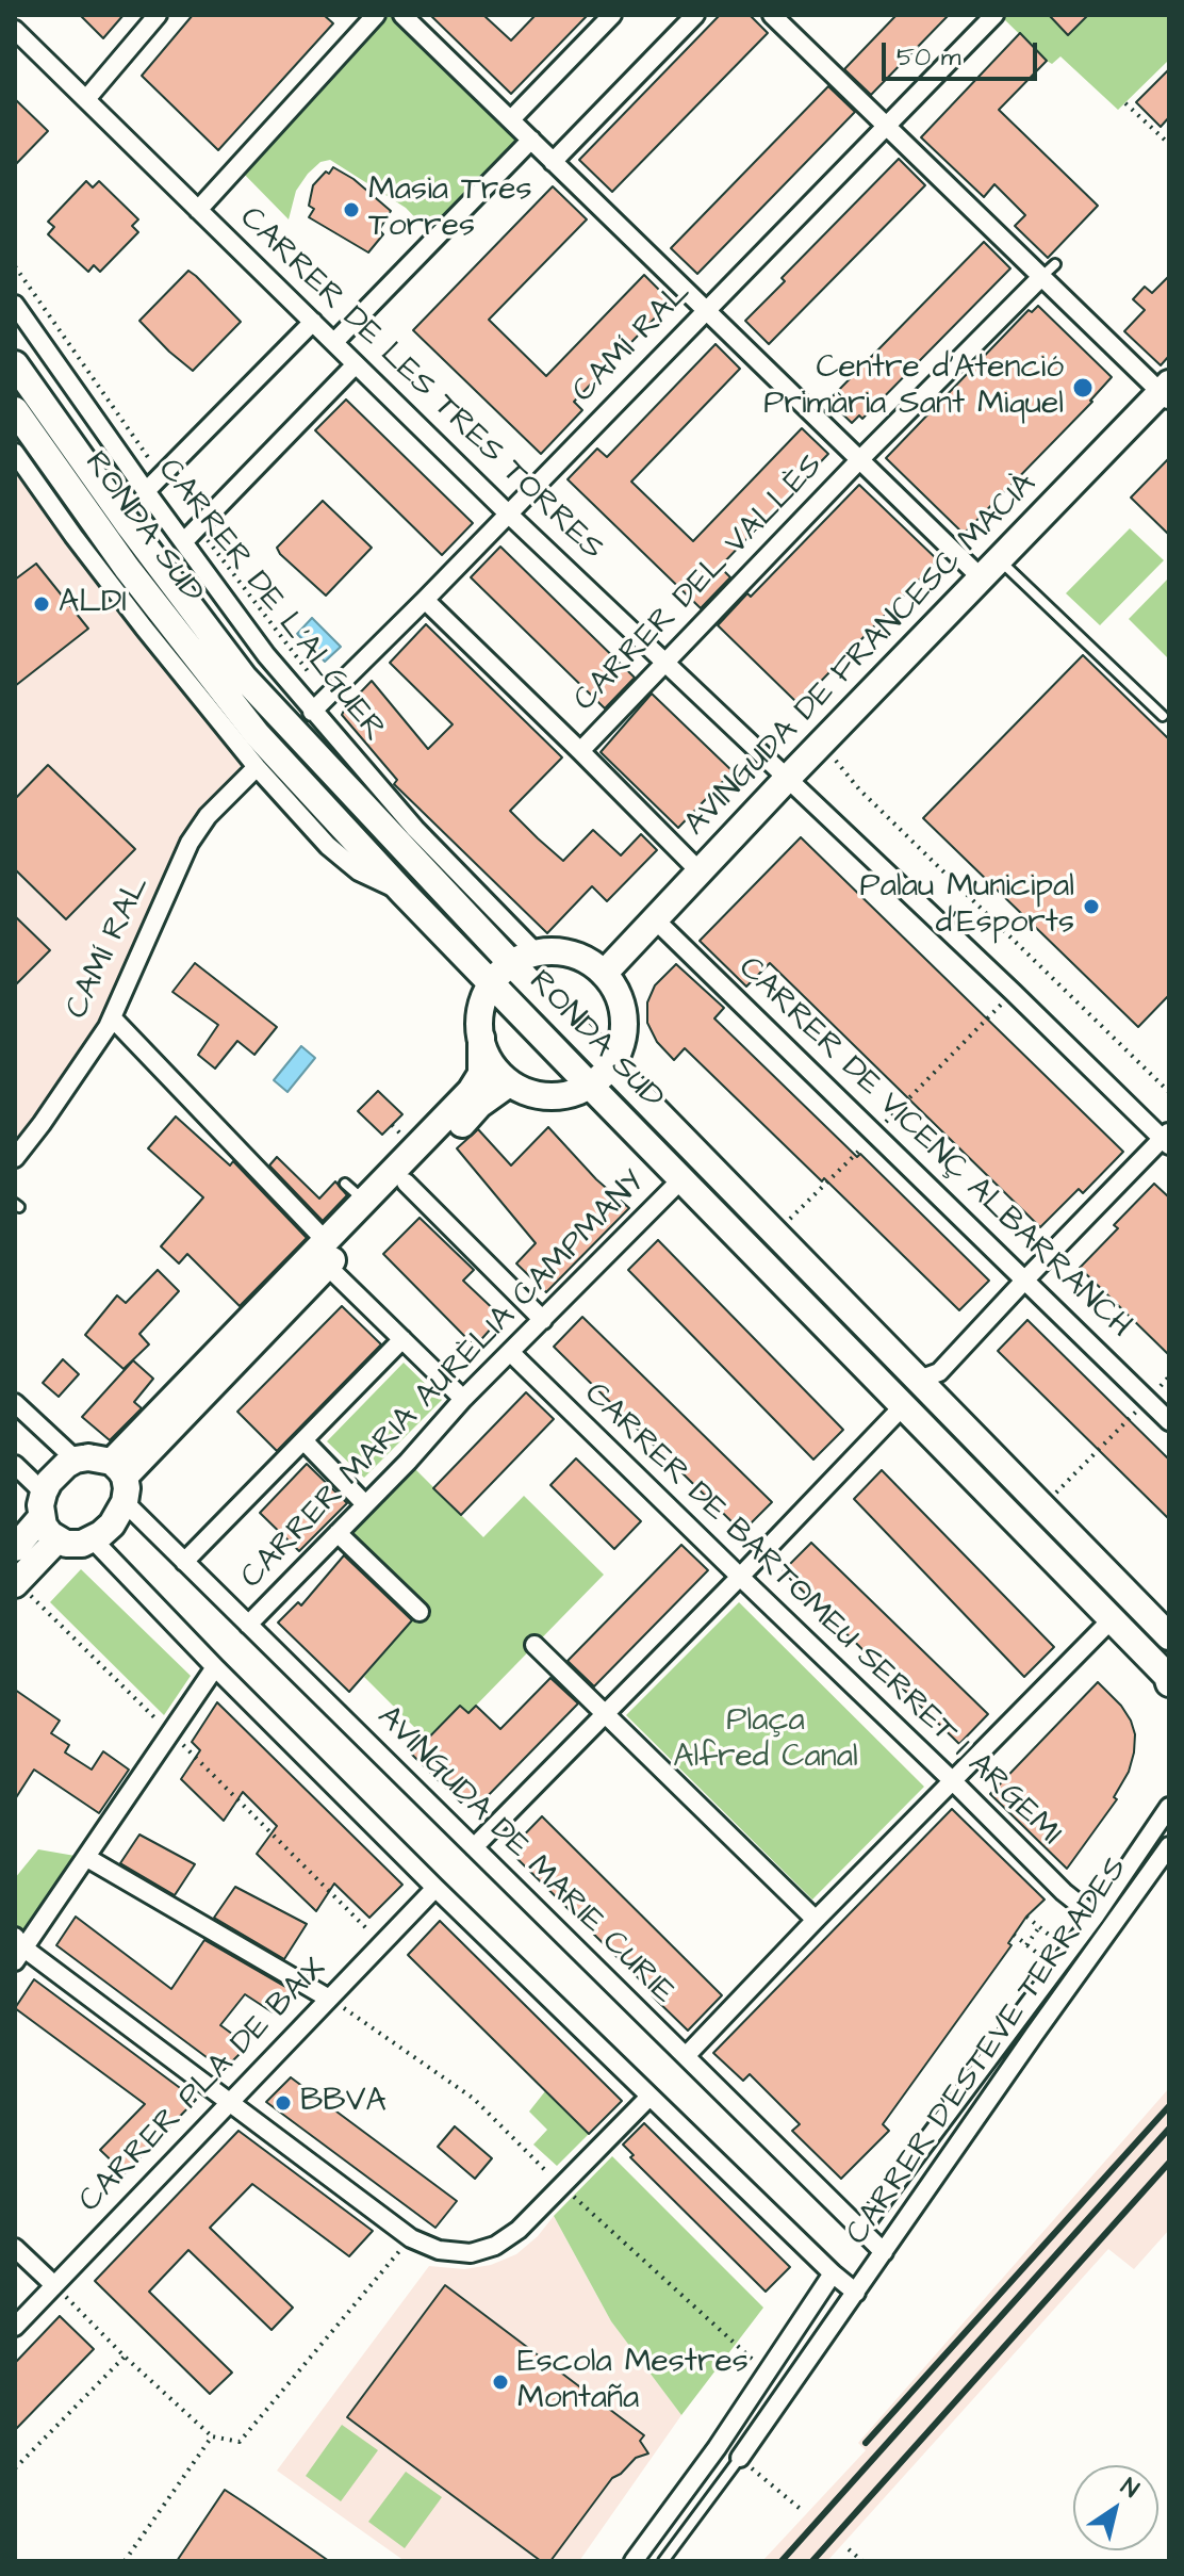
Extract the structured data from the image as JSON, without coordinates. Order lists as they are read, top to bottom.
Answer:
{
  "streets": {
    "main road": ["RONDA SUD", "AVINGUDA DE FRANCESC MACIÀ"],
    "street": [
      "CAMÍ RAL",
      "CARRER DE LES TRES TORRES",
      "CARRER DEL VALLÈS",
      "CARRER DE L'ALGUER",
      "CARRER DE VICENÇ ALBARRANCH",
      "CARRER MARIA AURÈLIA CAMPMANY",
      "CARRER DE BARTOMEU SERRET I ARGEMI",
      "AVINGUDA DE MARIE CURIE",
      "CARRER D'ESTEVE TERRADES",
      "CARRER PLA DE BAIX"
    ]
  },
  "crossings": [
    ["CAMÍ RAL", "CARRER DE LES TRES TORRES"],
    ["CAMÍ RAL", "CARRER DE L'ALGUER"],
    ["CARRER DE LES TRES TORRES", "CARRER DEL VALLÈS"],
    ["CARRER DE LES TRES TORRES", "AVINGUDA DE FRANCESC MACIÀ"],
    ["RONDA SUD", "CARRER MARIA AURÈLIA CAMPMANY"],
    ["AVINGUDA DE FRANCESC MACIÀ", "CARRER DE VICENÇ ALBARRANCH"],
    ["CARRER MARIA AURÈLIA CAMPMANY", "CARRER DE BARTOMEU SERRET I ARGEMI"],
    ["CARRER MARIA AURÈLIA CAMPMANY", "AVINGUDA DE MARIE CURIE"],
    ["CARRER DE BARTOMEU SERRET I ARGEMI", "CARRER D'ESTEVE TERRADES"],
    ["AVINGUDA DE MARIE CURIE", "CARRER D'ESTEVE TERRADES"]
  ],
  "parks": ["Plaça Alfred Canal"],
  "places": [
    "Masia Tres Torres",
    "Centre d'Atenció Primària Sant Miquel",
    "ALDI",
    "Palau Municipal d'Esports",
    "BBVA",
    "Escola Mestres Montaña"
  ],
  "scale_bar": "50 m",
  "north": "top right"
}
